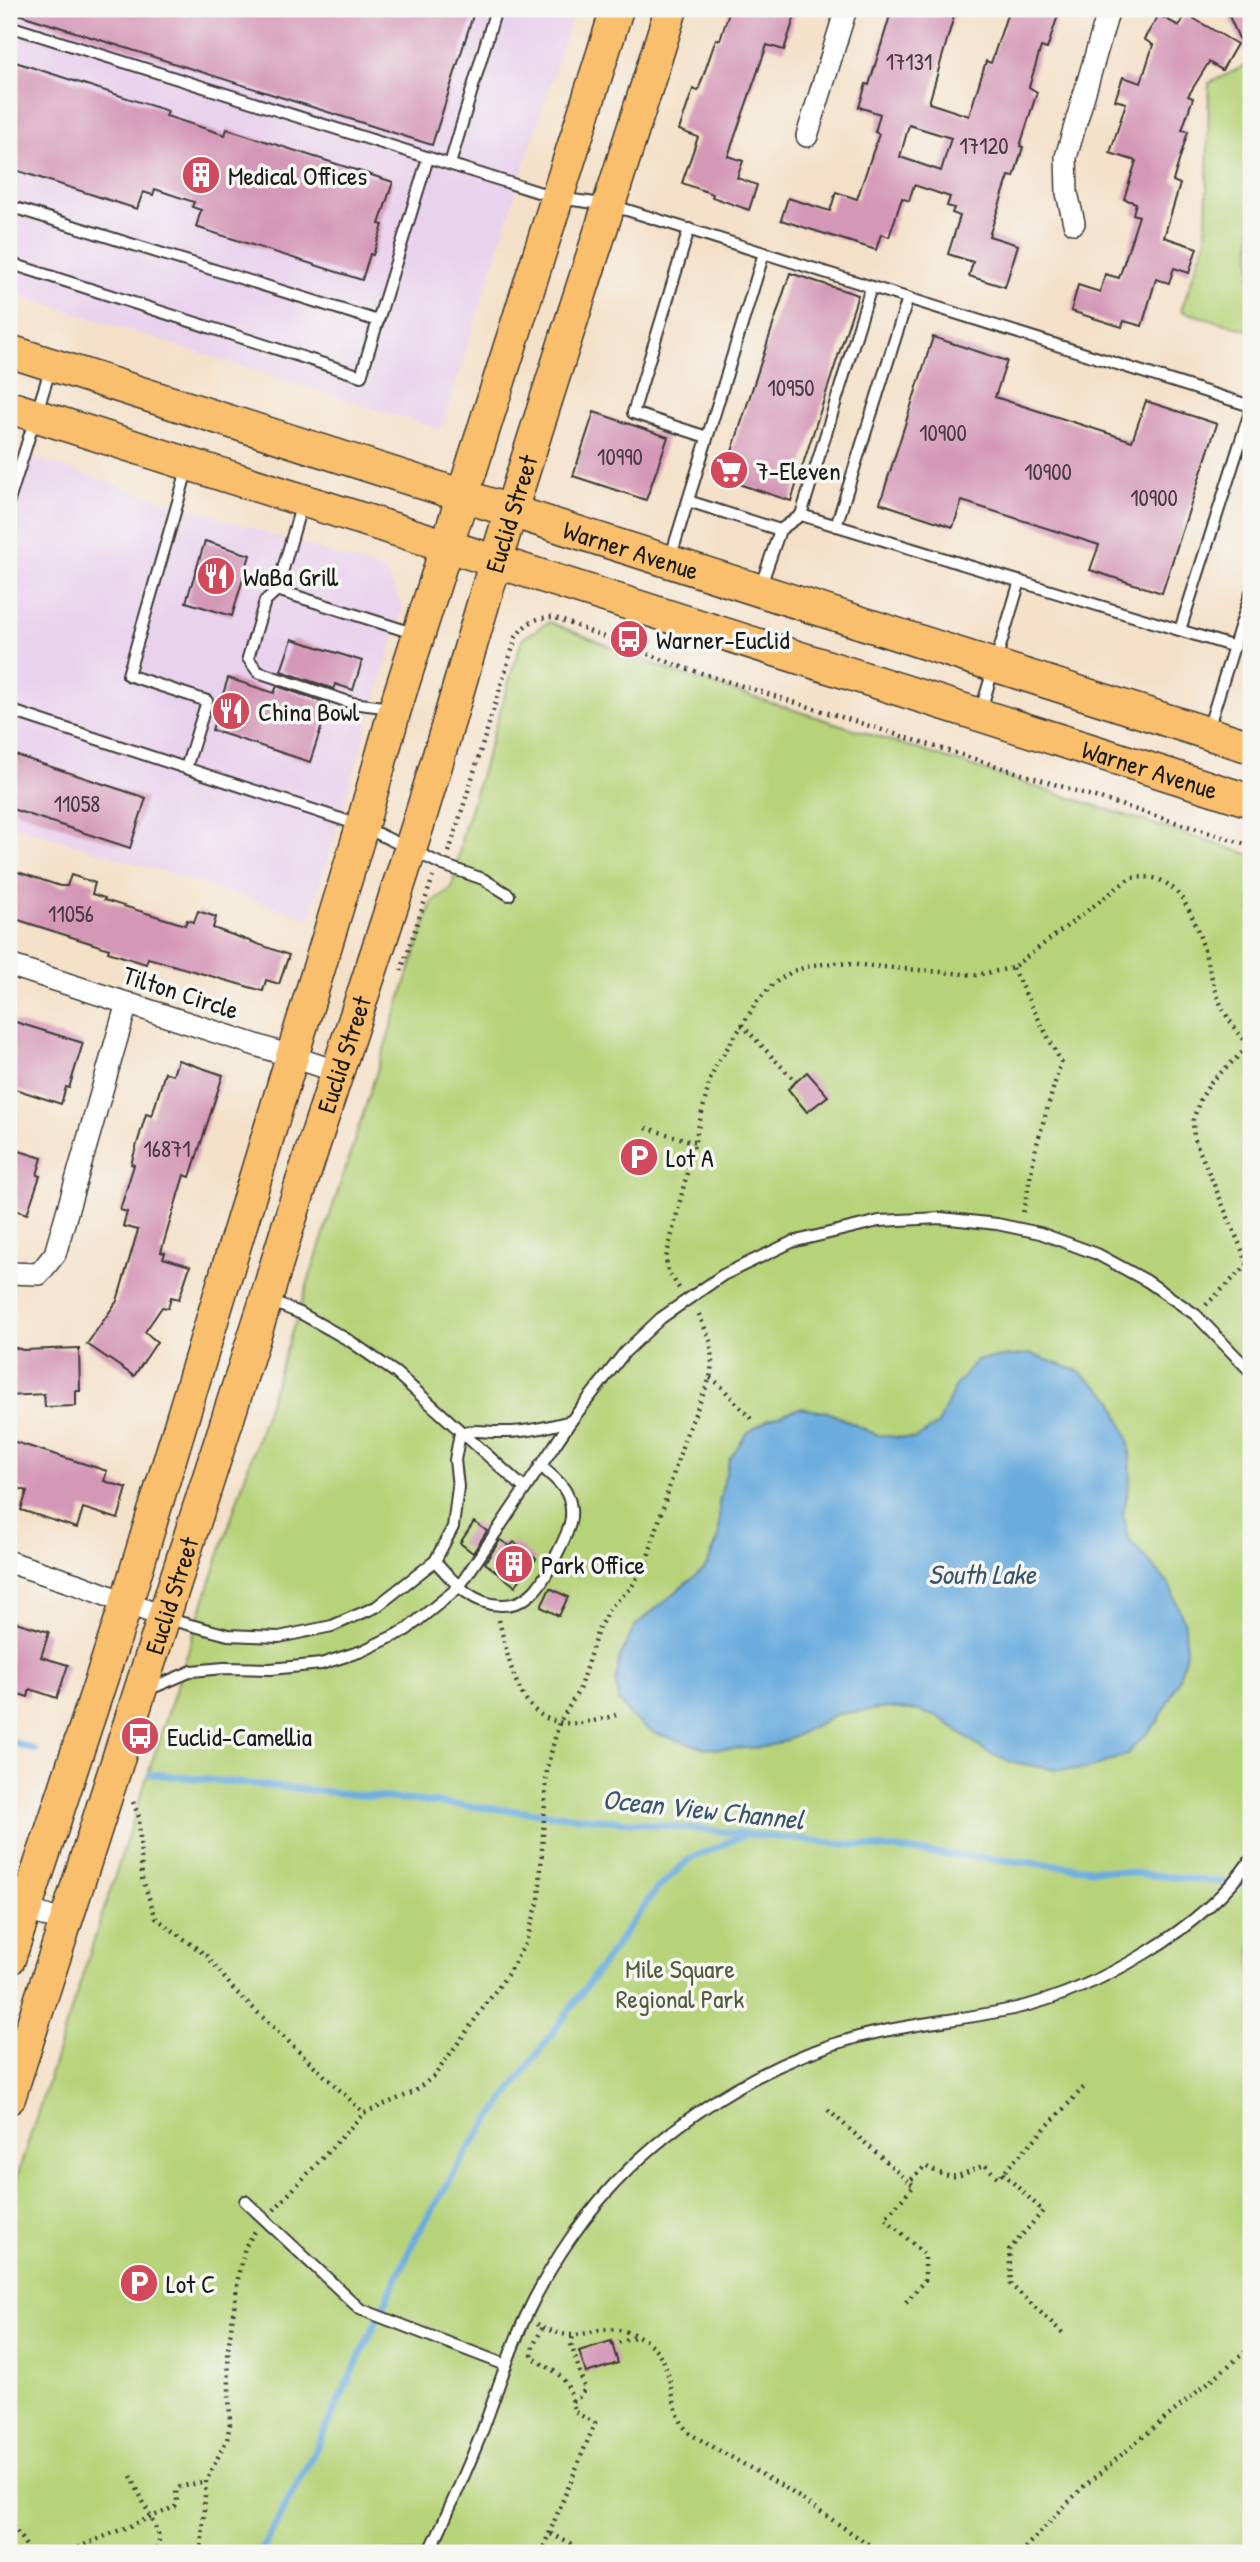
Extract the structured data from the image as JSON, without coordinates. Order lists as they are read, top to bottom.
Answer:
{
  "streets": {
    "main road": ["Euclid Street", "Warner Avenue"],
    "street": ["Tilton Circle"]
  },
  "crossings": [
    ["Euclid Street", "Warner Avenue"],
    ["Euclid Street", "Tilton Circle"]
  ],
  "water": ["South Lake", "Ocean View Channel"],
  "parks": ["Mile Square Regional Park"],
  "places": {
    "building": ["Medical Offices", "Park Office"],
    "supermarket": ["7-Eleven"],
    "restaurant": ["WaBa Grill", "China Bowl"],
    "bus stop": ["Warner-Euclid", "Euclid-Camellia"],
    "parking": ["Lot A", "Lot C"]
  },
  "house_numbers": [
    "17131",
    "17120",
    "10950",
    "10900",
    "10990",
    "10900",
    "10900",
    "11058",
    "11056",
    "16871"
  ]
}
